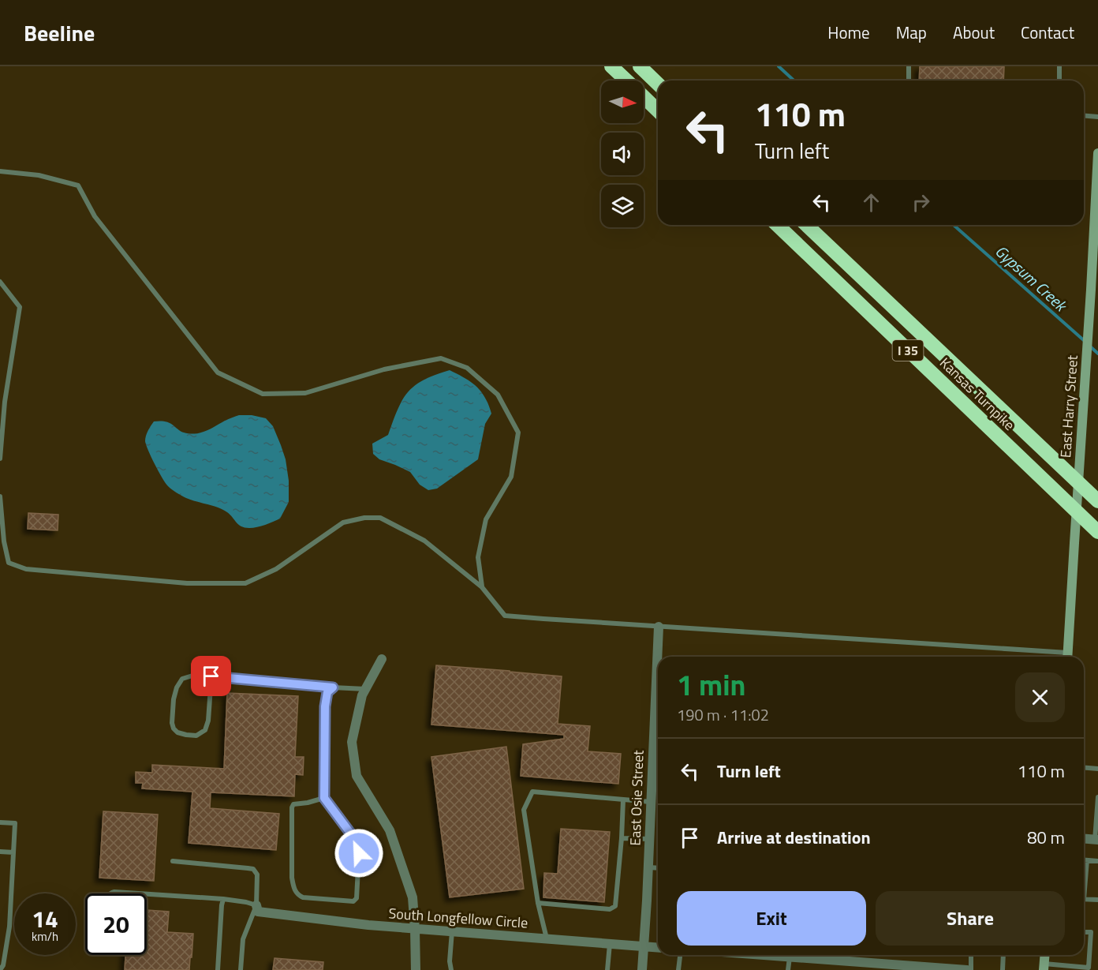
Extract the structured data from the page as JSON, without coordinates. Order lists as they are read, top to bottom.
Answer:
{
  "streets": {
    "highway": ["I 35", "Kansas Turnpike"],
    "main road": ["East Harry Street"],
    "street": ["East Osie Street", "South Longfellow Circle"]
  },
  "crossings": [
    ["East Osie Street", "South Longfellow Circle"]
  ],
  "water": ["Gypsum Creek"],
  "north": "right",
  "page": {
    "header": "Beeline",
    "nav": [
      "Home",
      "Map",
      "About",
      "Contact"
    ],
    "turn": ["110 m", "Turn left"],
    "heading": ["1 min", "190 m · 11:02"],
    "list": [
      {
        "name": "Turn left",
        "value": "110 m"
      },
      {
        "name": "Arrive at destination",
        "value": "80 m"
      }
    ],
    "buttons": ["Exit", "Share"],
    "speed": "14 km/h",
    "limit": "20"
  }
}
